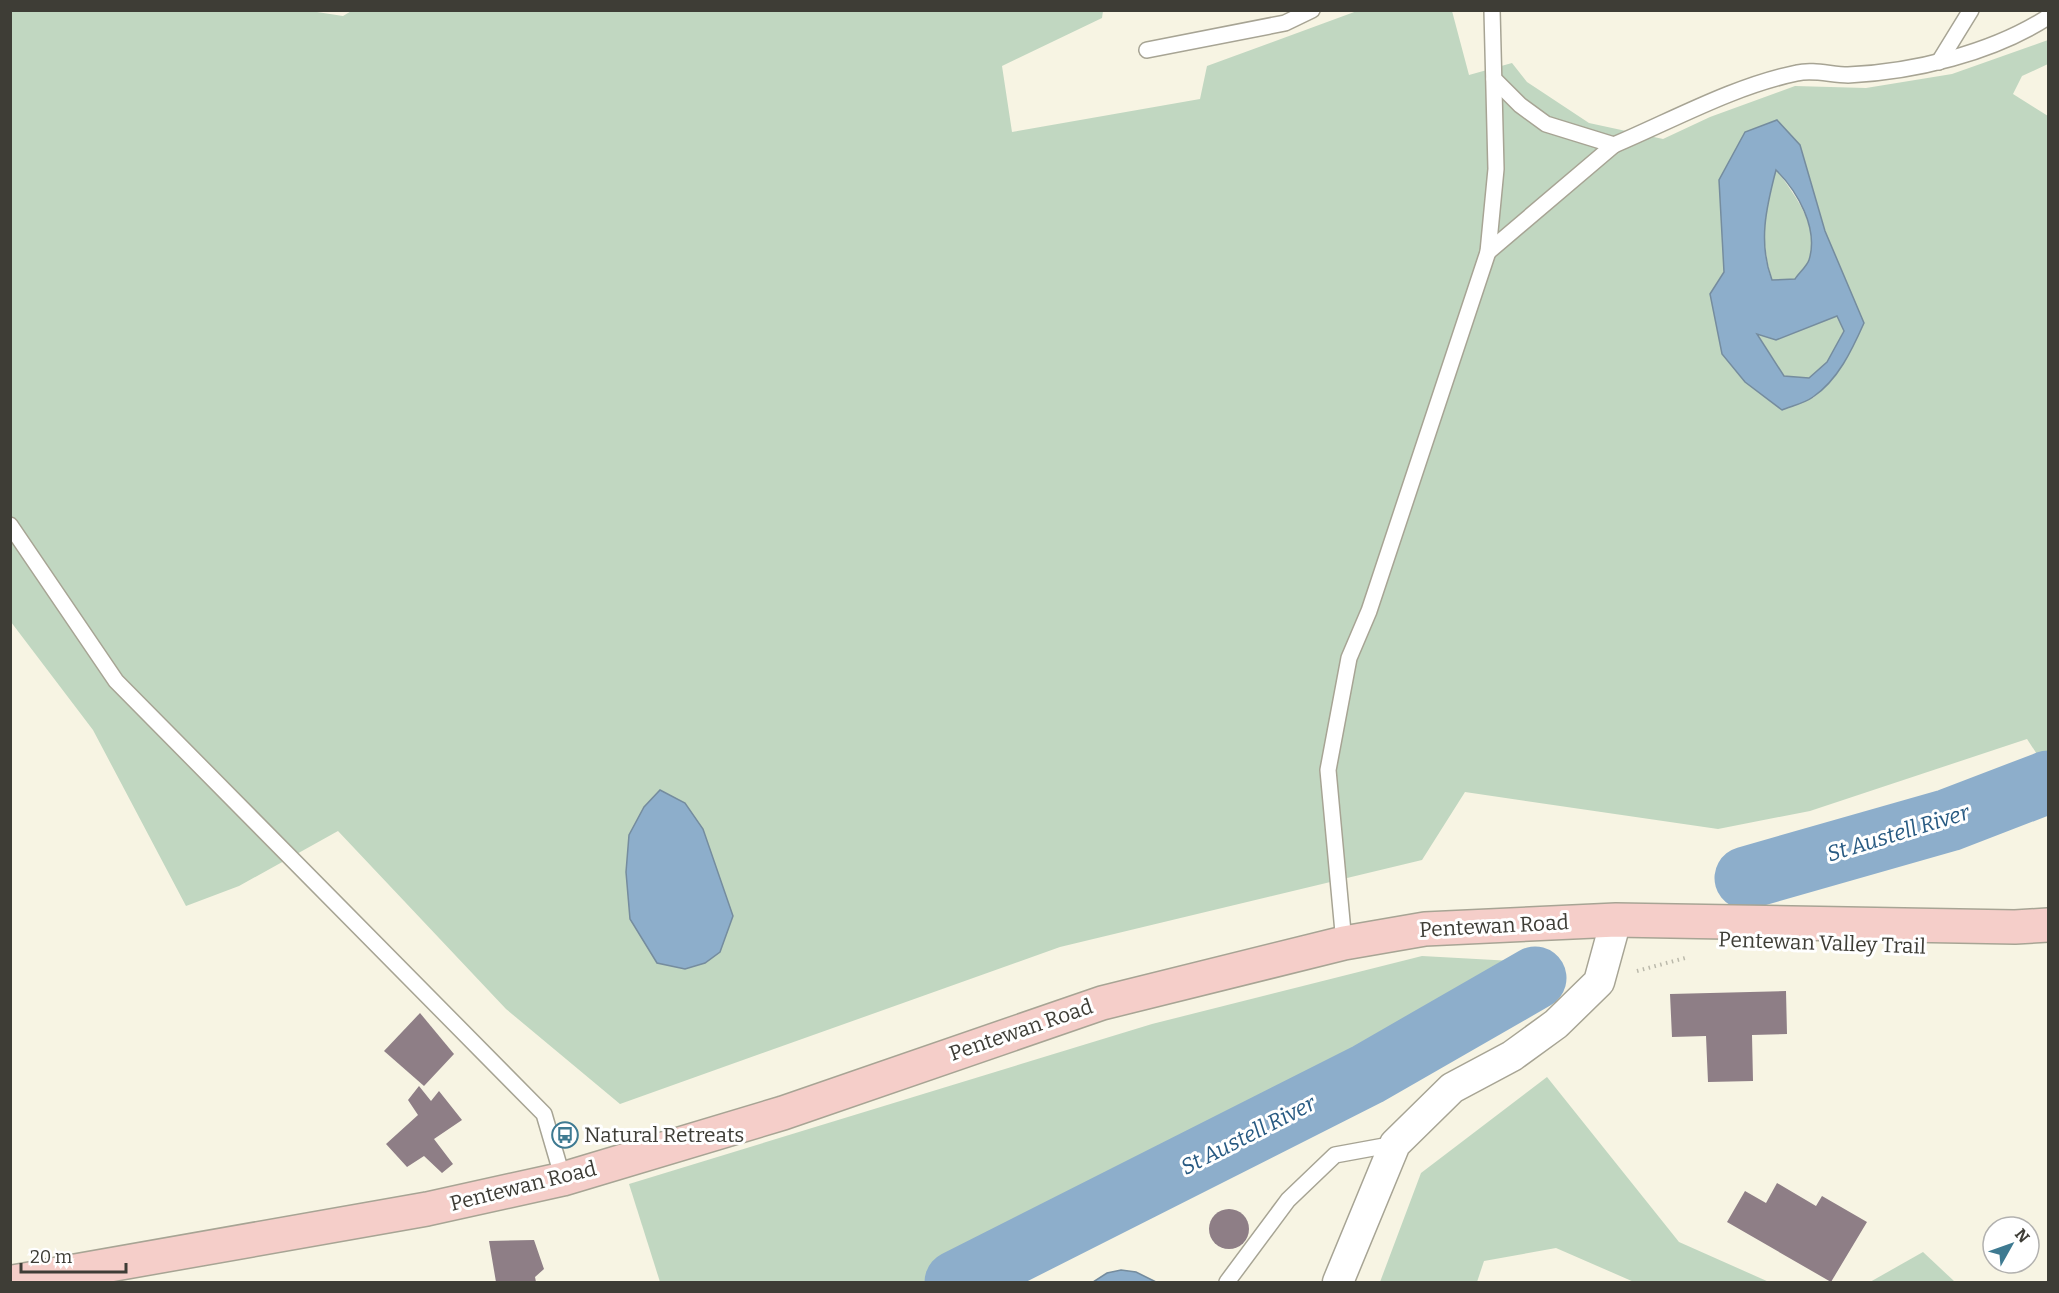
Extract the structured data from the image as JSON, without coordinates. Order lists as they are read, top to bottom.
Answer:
{
  "streets": {
    "main road": ["Pentewan Road"],
    "path": ["Pentewan Valley Trail"]
  },
  "water": ["St Austell River"],
  "places": {
    "bus stop": ["Natural Retreats"]
  },
  "scale_bar": "20 m",
  "north": "top right"
}
